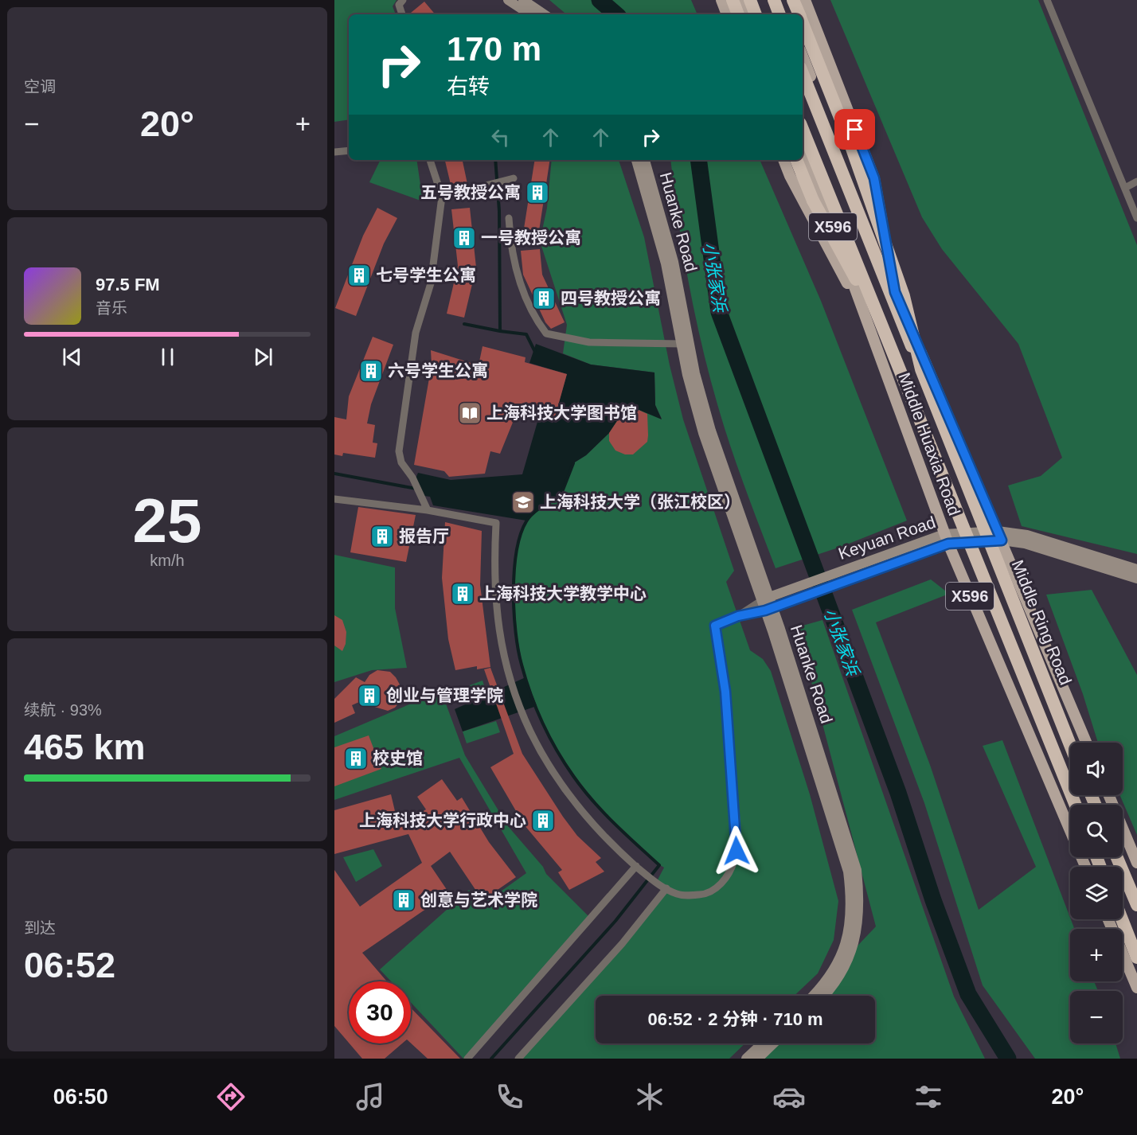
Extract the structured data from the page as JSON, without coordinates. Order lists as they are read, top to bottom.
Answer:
{
  "streets": {
    "highway": ["Middle Ring Road"],
    "main road": ["X596", "Middle Huaxia Road"],
    "street": ["Huanke Road", "Keyuan Road"]
  },
  "crossings": [
    ["Huanke Road", "Keyuan Road"],
    ["Middle Huaxia Road", "Keyuan Road"]
  ],
  "water": ["小张家浜"],
  "places": {
    "building": [
      "五号教授公寓",
      "一号教授公寓",
      "七号学生公寓",
      "四号教授公寓",
      "六号学生公寓",
      "报告厅",
      "上海科技大学教学中心",
      "创业与管理学院",
      "校史馆",
      "上海科技大学行政中心",
      "创意与艺术学院"
    ],
    "library": ["上海科技大学图书馆"],
    "school or university": ["上海科技大学（张江校区）"]
  },
  "page": {
    "tile": [
      "空调",
      ["25", "km/h"],
      ["续航 · 93%", "465 km"],
      ["到达", "06:52"]
    ],
    "turn": ["170 m", "右转"],
    "heat": ["−", "20°", "+"],
    "song": ["97.5 FM", "音乐"],
    "map_buttons": ["+", "−"],
    "limit": "30",
    "trip": "06:52 · 2 分钟 · 710 m",
    "tabs": ["06:50", "20°"]
  }
}
